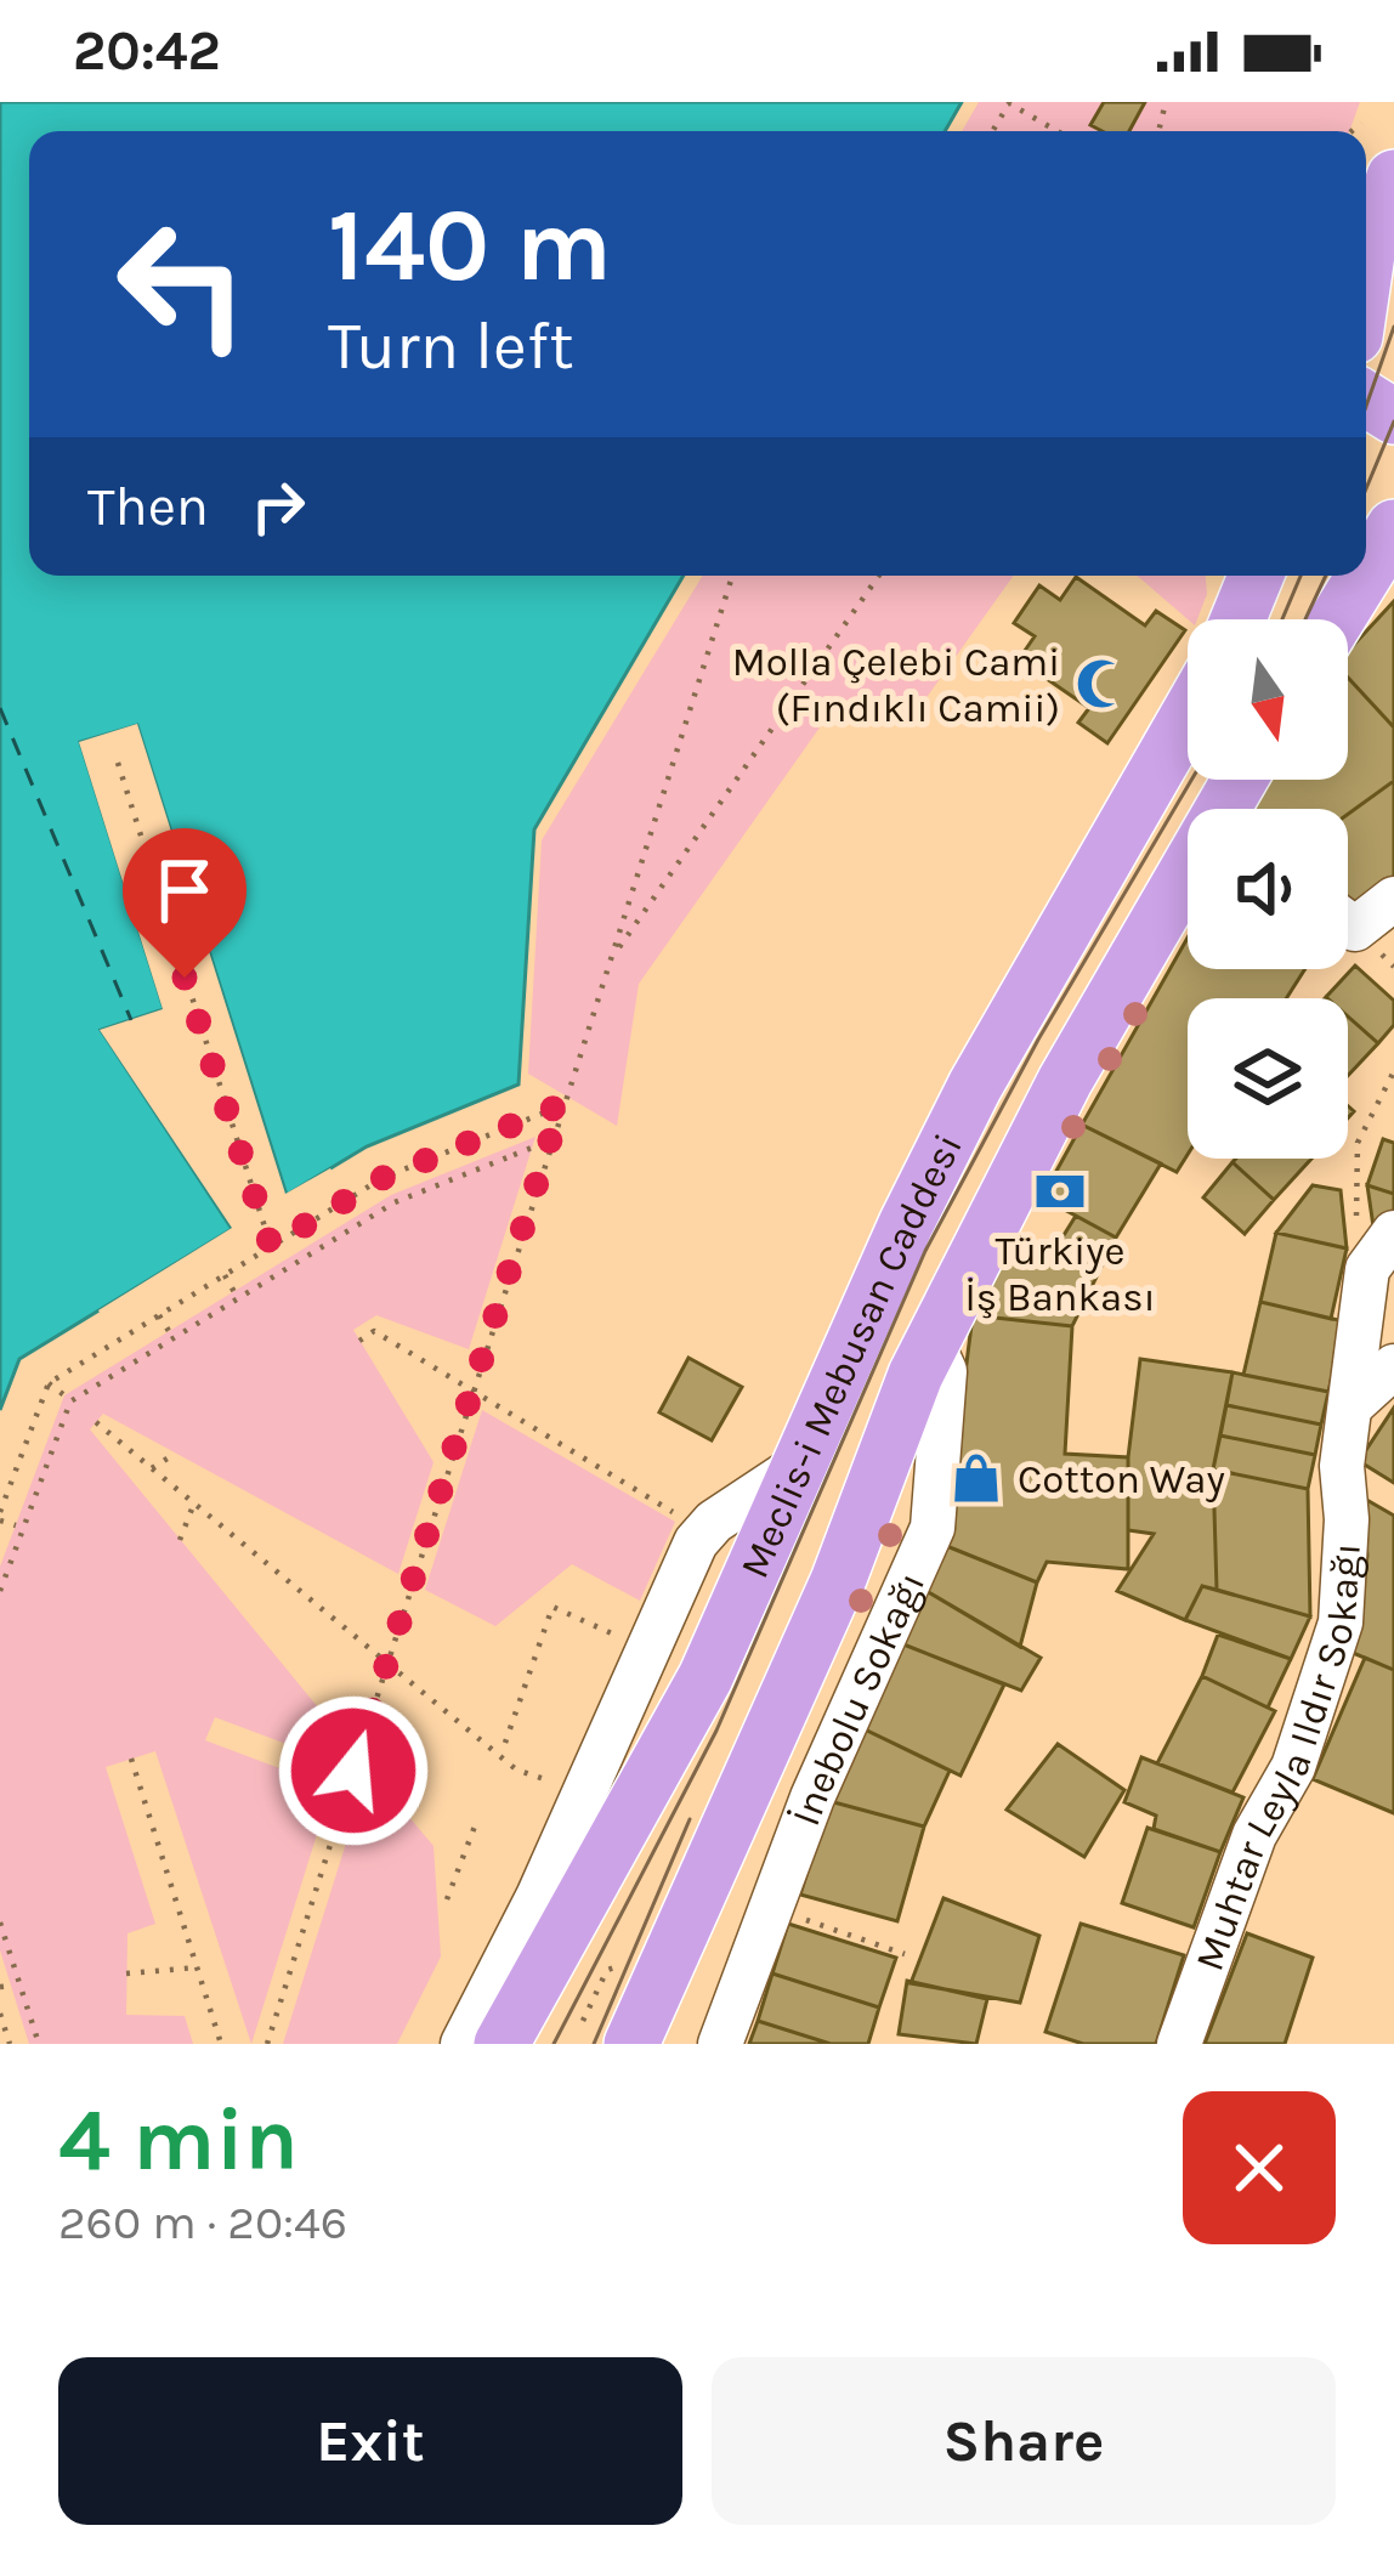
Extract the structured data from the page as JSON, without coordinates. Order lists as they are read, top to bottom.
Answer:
{
  "streets": {
    "main road": ["Meclis-i Mebusan Caddesi"],
    "street": ["İnebolu Sokağı", "Muhtar Leyla Ildır Sokağı"]
  },
  "crossings": [
    ["Meclis-i Mebusan Caddesi", "İnebolu Sokağı"]
  ],
  "places": {
    "mosque": ["Molla Çelebi Cami (Fındıklı Camii)"],
    "bank": ["Türkiye İş Bankası"],
    "shop": ["Cotton Way"]
  },
  "north": "bottom",
  "page": {
    "status": "20:42",
    "turn": ["140 m", "Turn left"],
    "then": "Then",
    "heading": ["4 min", "260 m · 20:46"],
    "buttons": ["Exit", "Share"]
  }
}
